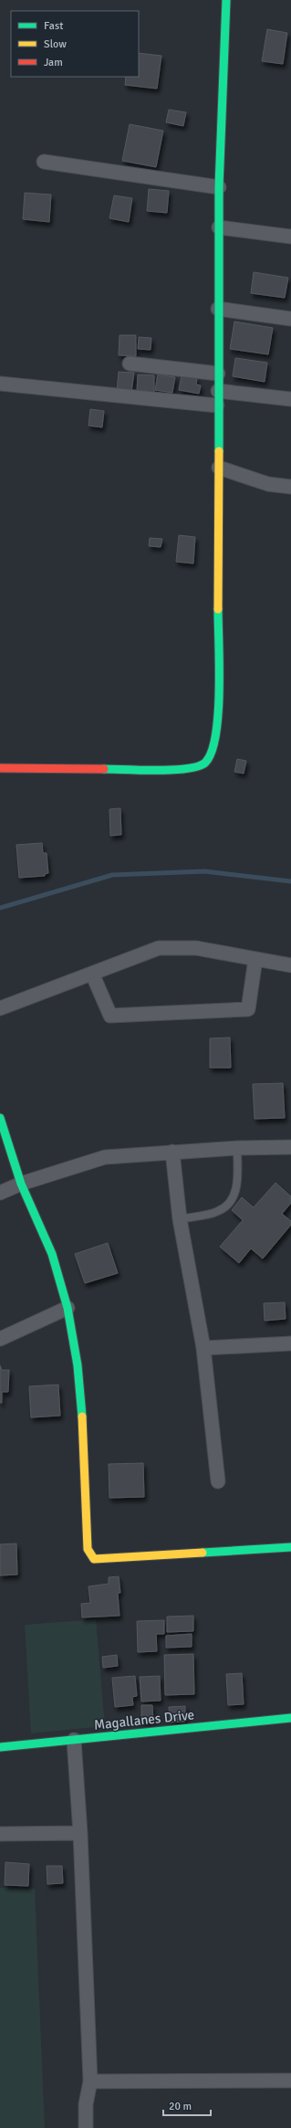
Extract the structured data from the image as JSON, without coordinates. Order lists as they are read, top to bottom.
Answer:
{
  "streets": {
    "street": ["Magallanes Drive"]
  },
  "legend": ["Fast", "Slow", "Jam"],
  "scale_bar": "20 m"
}
